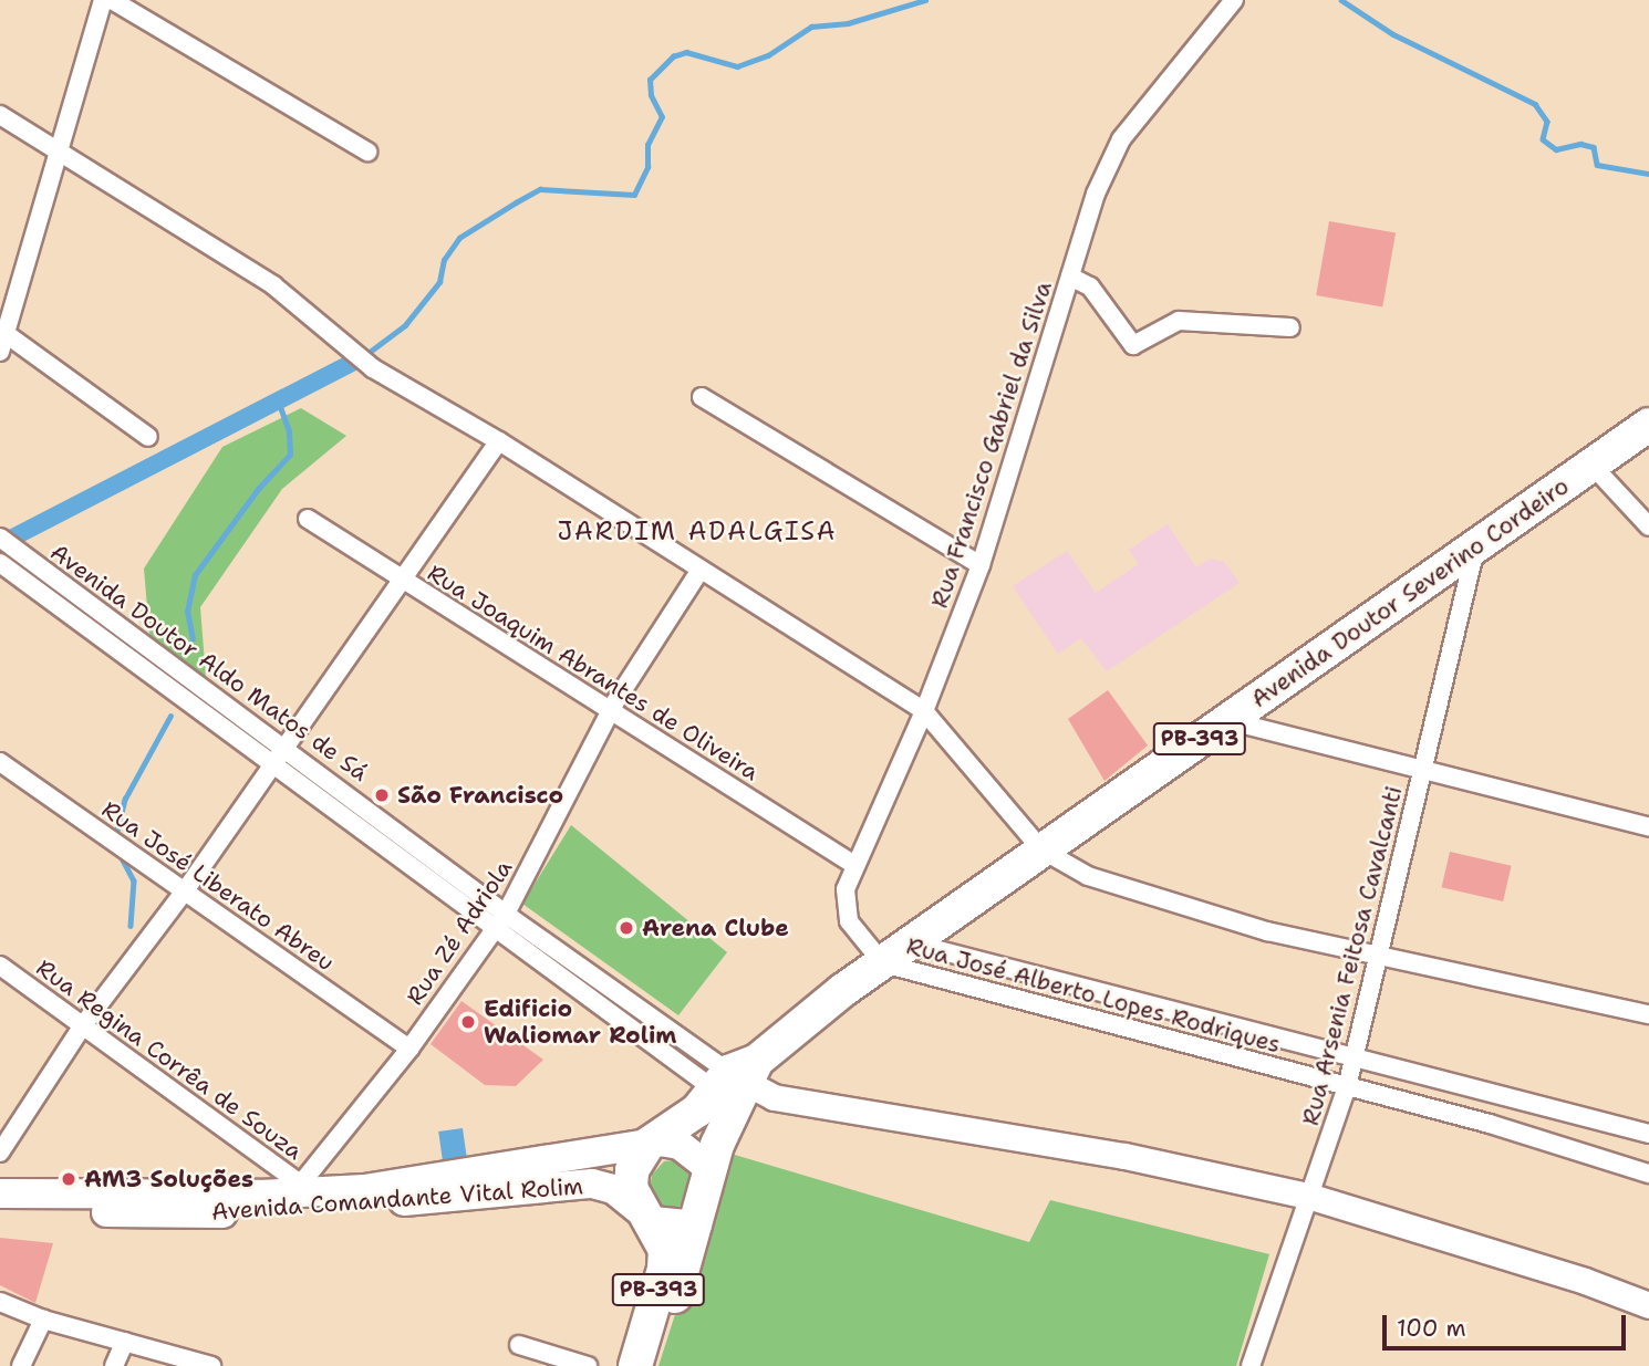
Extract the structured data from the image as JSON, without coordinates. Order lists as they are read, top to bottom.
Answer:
{
  "streets": {
    "highway": ["Avenida Doutor Severino Cordeiro", "PB-393"],
    "main road": ["Avenida Comandante Vital Rolim"],
    "street": [
      "Rua Francisco Gabriel da Silva",
      "Avenida Doutor Aldo Matos de Sá",
      "Rua Joaquim Abrantes de Oliveira",
      "Rua José Liberato Abreu",
      "Rua Zé Adriola",
      "Rua Arsenia Feitosa Cavalcanti",
      "Rua José Alberto Lopes Rodriques",
      "Rua Regina Corrêa de Souza"
    ]
  },
  "crossings": [
    ["Rua Francisco Gabriel da Silva", "Avenida Doutor Severino Cordeiro"],
    ["Rua Francisco Gabriel da Silva", "Rua Joaquim Abrantes de Oliveira"],
    ["Rua Francisco Gabriel da Silva", "Rua José Alberto Lopes Rodriques"],
    ["Avenida Doutor Severino Cordeiro", "Avenida Doutor Aldo Matos de Sá"],
    ["Avenida Doutor Severino Cordeiro", "PB-393"],
    ["Avenida Doutor Severino Cordeiro", "Rua Arsenia Feitosa Cavalcanti"],
    ["Avenida Doutor Severino Cordeiro", "Rua José Alberto Lopes Rodriques"],
    ["Avenida Doutor Severino Cordeiro", "Avenida Comandante Vital Rolim"],
    ["Avenida Doutor Aldo Matos de Sá", "Rua Zé Adriola"],
    ["Rua Joaquim Abrantes de Oliveira", "Rua Zé Adriola"],
    ["PB-393", "Avenida Comandante Vital Rolim"],
    ["Rua José Liberato Abreu", "Rua Zé Adriola"],
    ["Rua Zé Adriola", "Rua Regina Corrêa de Souza"],
    ["Rua Zé Adriola", "Avenida Comandante Vital Rolim"],
    ["Rua Arsenia Feitosa Cavalcanti", "Rua José Alberto Lopes Rodriques"],
    ["Rua Regina Corrêa de Souza", "Avenida Comandante Vital Rolim"]
  ],
  "districts": ["JARDIM ADALGISA"],
  "places": [
    "São Francisco",
    "Arena Clube",
    "Edificio Waliomar Rolim",
    "AM3 Soluções"
  ],
  "scale_bar": "100 m"
}
